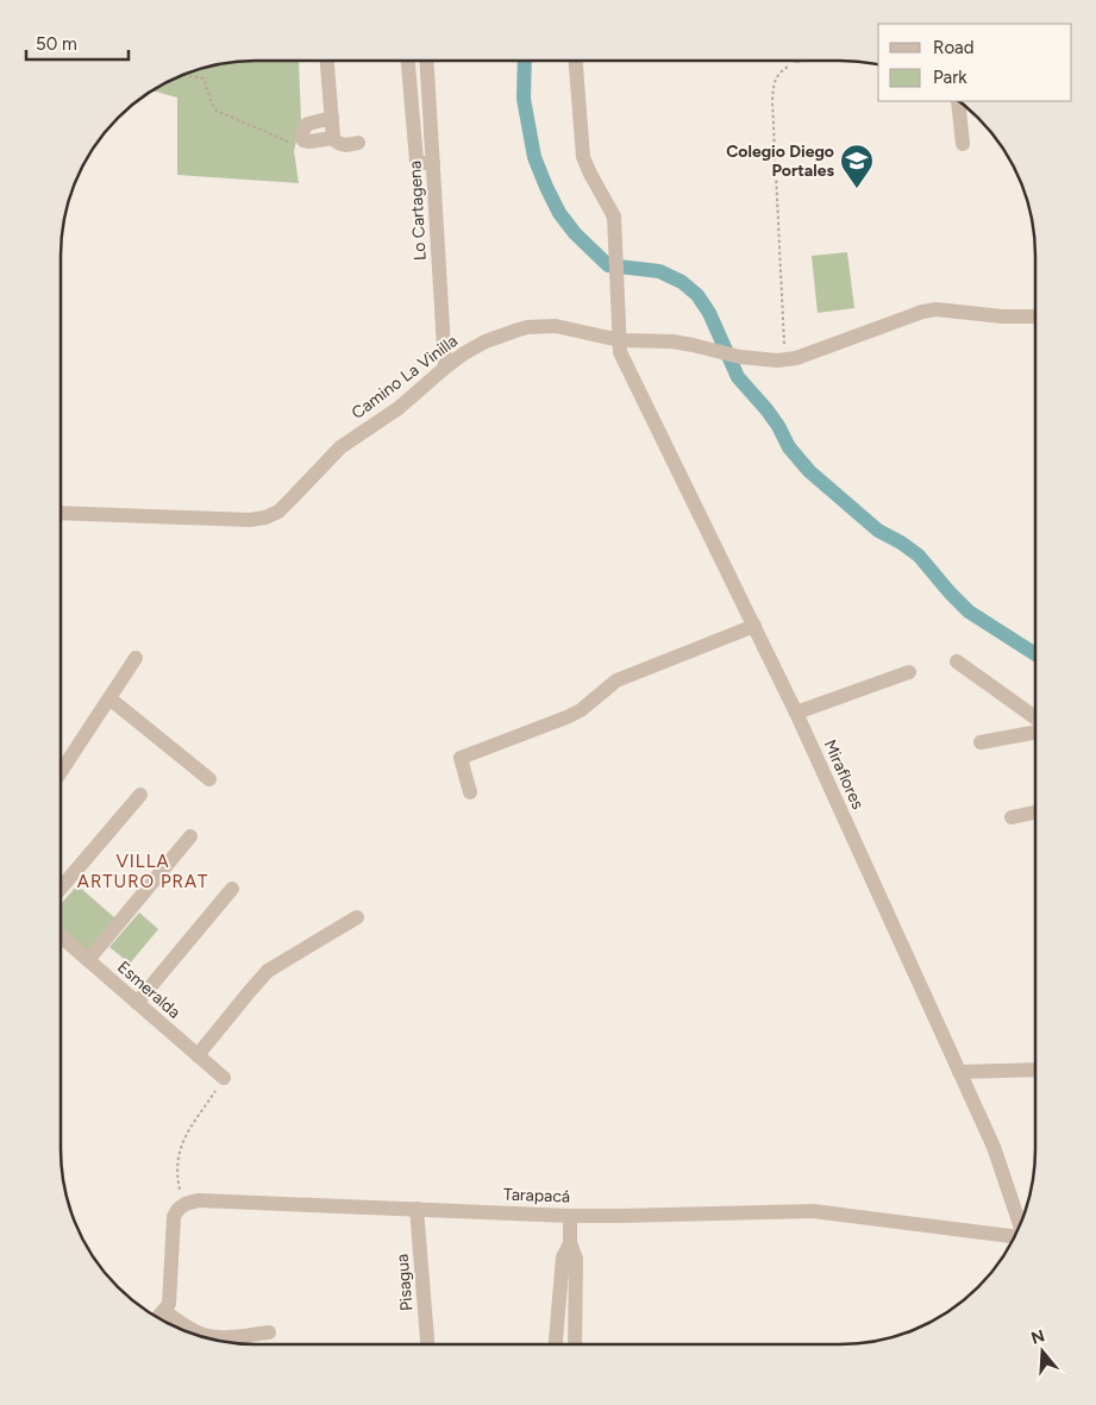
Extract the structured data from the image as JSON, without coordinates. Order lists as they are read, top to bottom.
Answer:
{
  "streets": {
    "street": [
      "Lo Cartagena",
      "Camino La Vinilla",
      "Miraflores",
      "Esmeralda",
      "Tarapacá",
      "Pisagua"
    ]
  },
  "crossings": [
    ["Lo Cartagena", "Camino La Vinilla"],
    ["Camino La Vinilla", "Miraflores"],
    ["Tarapacá", "Pisagua"]
  ],
  "districts": ["VILLA ARTURO PRAT"],
  "places": {
    "school or university": ["Colegio Diego Portales"]
  },
  "legend": ["Road", "Park"],
  "scale_bar": "50 m",
  "north": "top"
}
